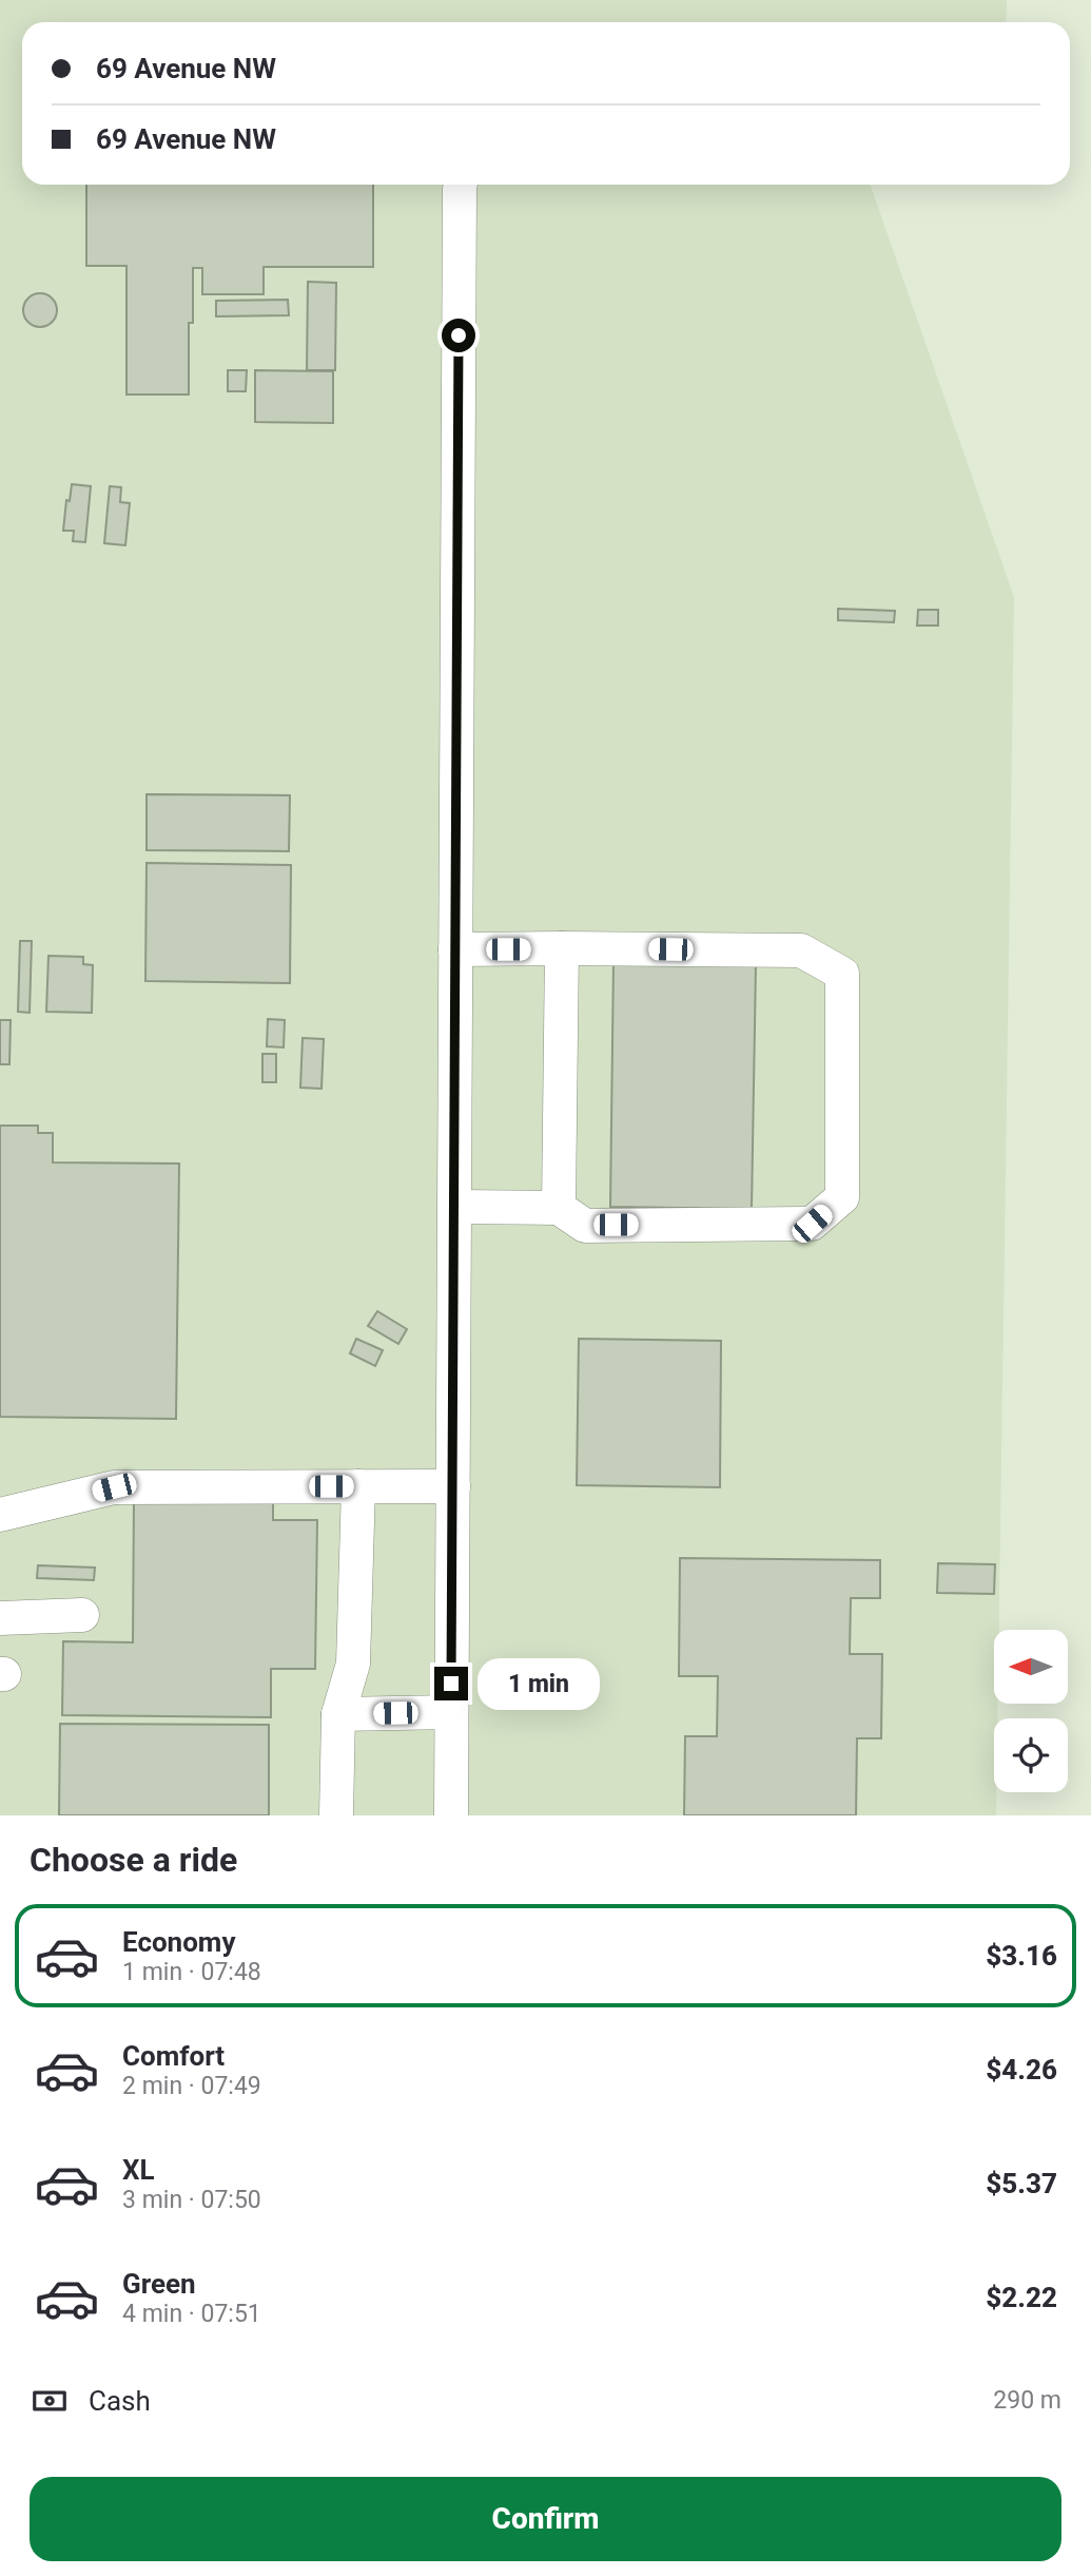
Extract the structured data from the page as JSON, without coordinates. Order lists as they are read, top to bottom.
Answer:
{
  "north": "left",
  "page": {
    "banner": ["69 Avenue NW", "69 Avenue NW"],
    "bubble": "1 min",
    "heading": "Choose a ride",
    "list": [
      {
        "name": "Economy",
        "note": "1 min · 07:48",
        "value": "$3.16"
      },
      {
        "name": "Comfort",
        "note": "2 min · 07:49",
        "value": "$4.26"
      },
      {
        "name": "XL",
        "note": "3 min · 07:50",
        "value": "$5.37"
      },
      {
        "name": "Green",
        "note": "4 min · 07:51",
        "value": "$2.22"
      }
    ],
    "pay": ["Cash", "290 m"],
    "buttons": "Confirm"
  }
}
